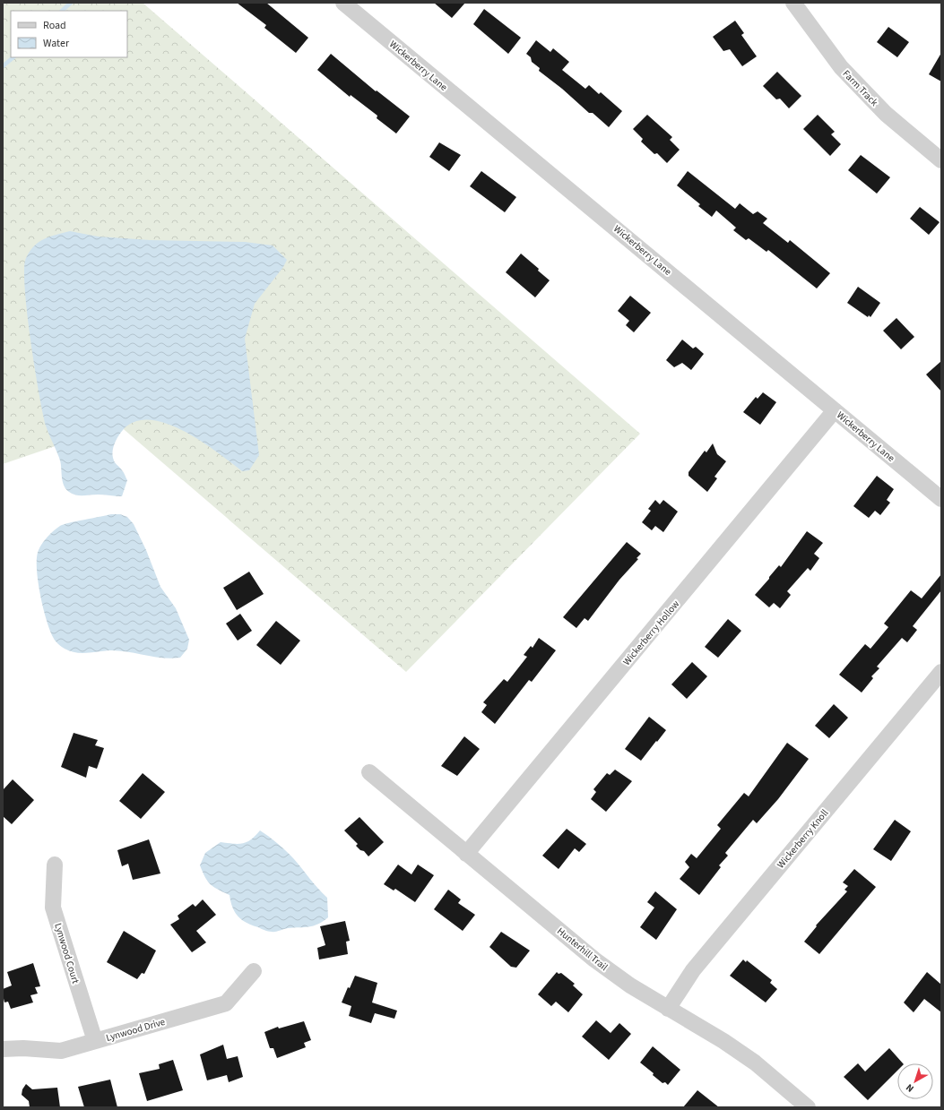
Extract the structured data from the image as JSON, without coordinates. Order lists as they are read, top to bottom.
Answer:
{
  "streets": {
    "street": [
      "Wickerberry Lane",
      "Farm Track",
      "Wickerberry Hollow",
      "Wickerberry Knoll",
      "Hunterhill Trail",
      "Lynwood Court",
      "Lynwood Drive"
    ]
  },
  "crossings": [
    ["Wickerberry Lane", "Wickerberry Hollow"],
    ["Wickerberry Hollow", "Hunterhill Trail"],
    ["Wickerberry Knoll", "Hunterhill Trail"],
    ["Lynwood Court", "Lynwood Drive"]
  ],
  "legend": ["Road", "Water"],
  "north": "bottom left"
}
